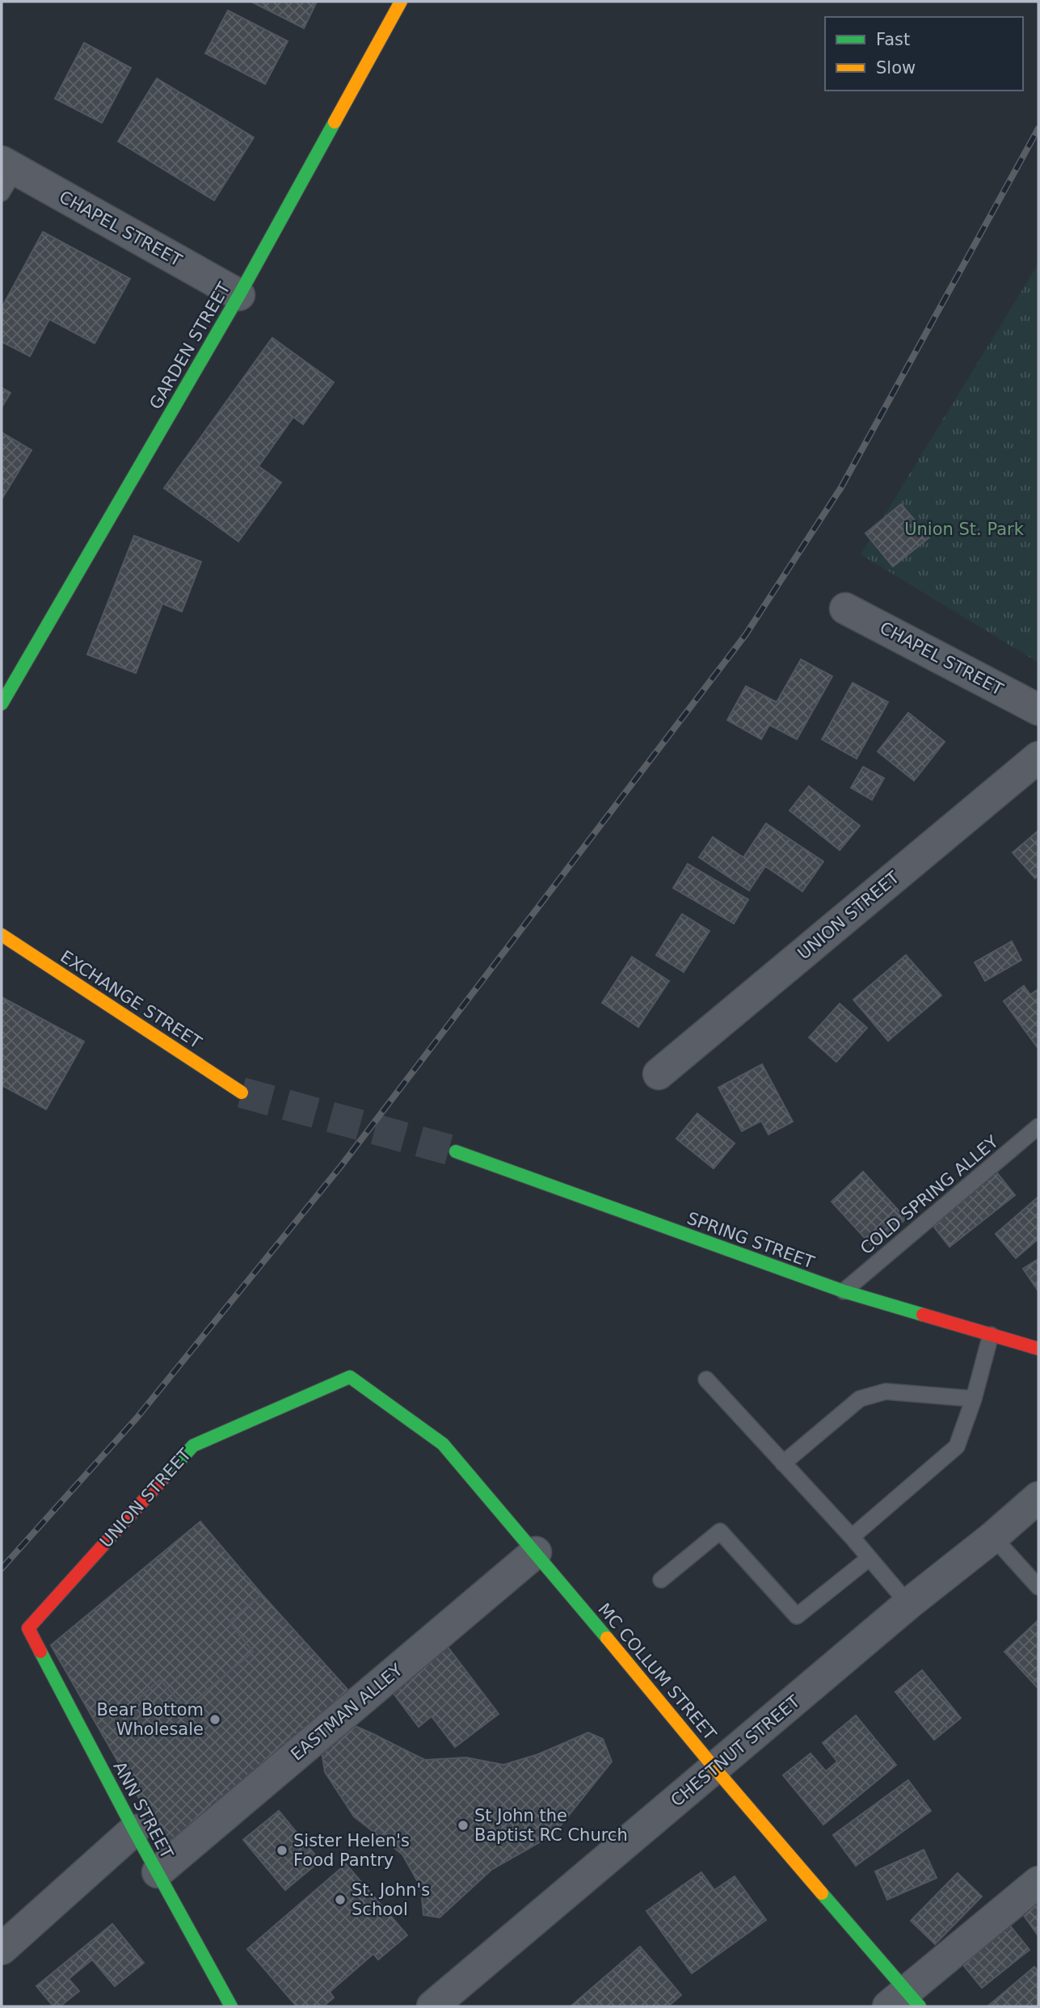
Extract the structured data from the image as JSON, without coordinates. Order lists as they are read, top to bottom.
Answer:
{
  "streets": {
    "street": [
      "CHAPEL STREET",
      "GARDEN STREET",
      "UNION STREET",
      "EXCHANGE STREET",
      "SPRING STREET",
      "MC COLLUM STREET",
      "EASTMAN ALLEY",
      "CHESTNUT STREET",
      "ANN STREET"
    ],
    "lane": ["COLD SPRING ALLEY"]
  },
  "crossings": [
    ["CHAPEL STREET", "GARDEN STREET"],
    ["UNION STREET", "MC COLLUM STREET"],
    ["UNION STREET", "ANN STREET"],
    ["COLD SPRING ALLEY", "SPRING STREET"],
    ["MC COLLUM STREET", "EASTMAN ALLEY"],
    ["MC COLLUM STREET", "CHESTNUT STREET"],
    ["EASTMAN ALLEY", "ANN STREET"]
  ],
  "parks": ["Union St. Park"],
  "places": [
    "Bear Bottom Wholesale",
    "St John the Baptist RC Church",
    "Sister Helen's Food Pantry",
    "St. John's School"
  ],
  "legend": ["Fast", "Slow"]
}
